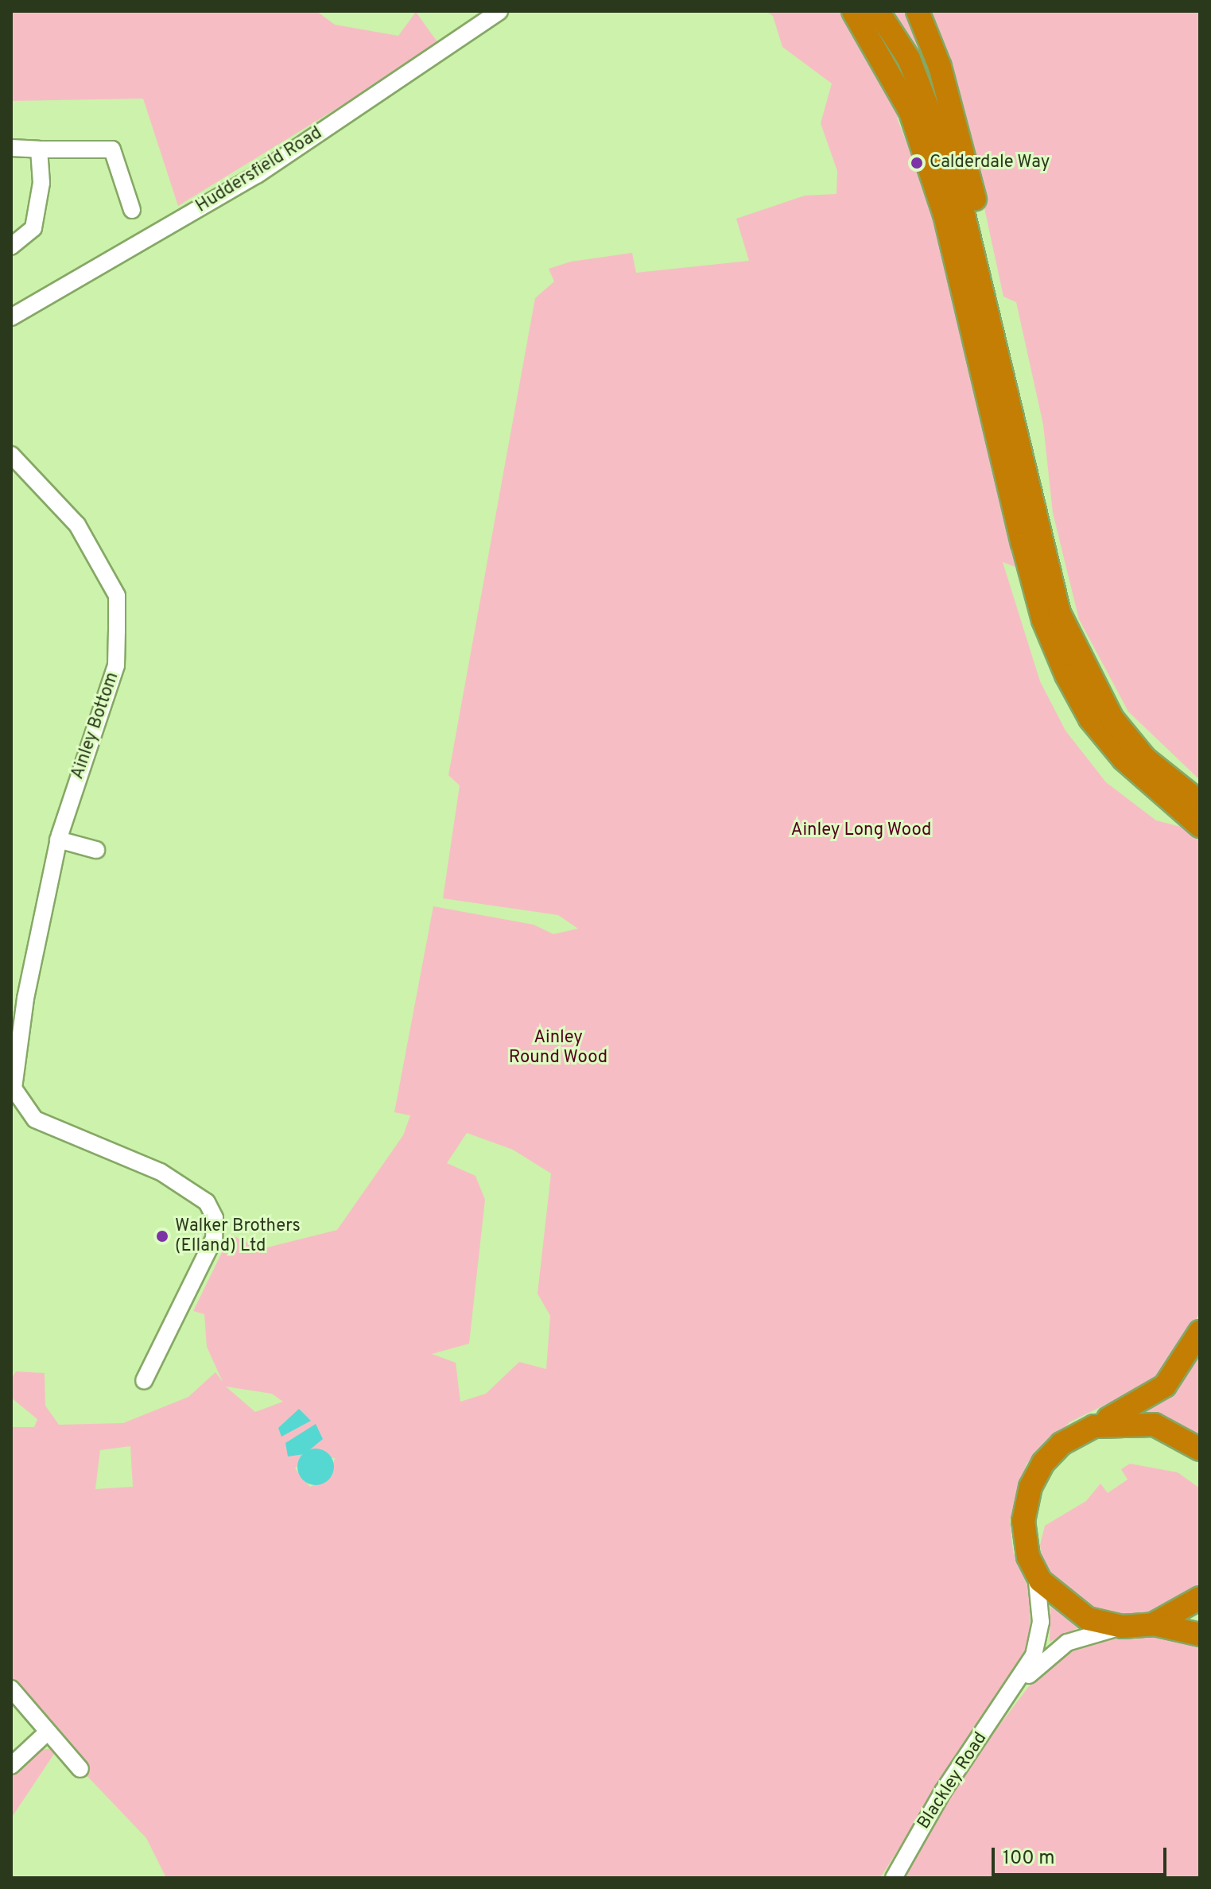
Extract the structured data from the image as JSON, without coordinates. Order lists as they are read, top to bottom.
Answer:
{
  "streets": {
    "street": ["Huddersfield Road", "Ainley Bottom", "Blackley Road"]
  },
  "parks": ["Ainley Long Wood", "Ainley Round Wood"],
  "places": ["Calderdale Way", "Walker Brothers (Elland) Ltd"],
  "scale_bar": "100 m"
}
